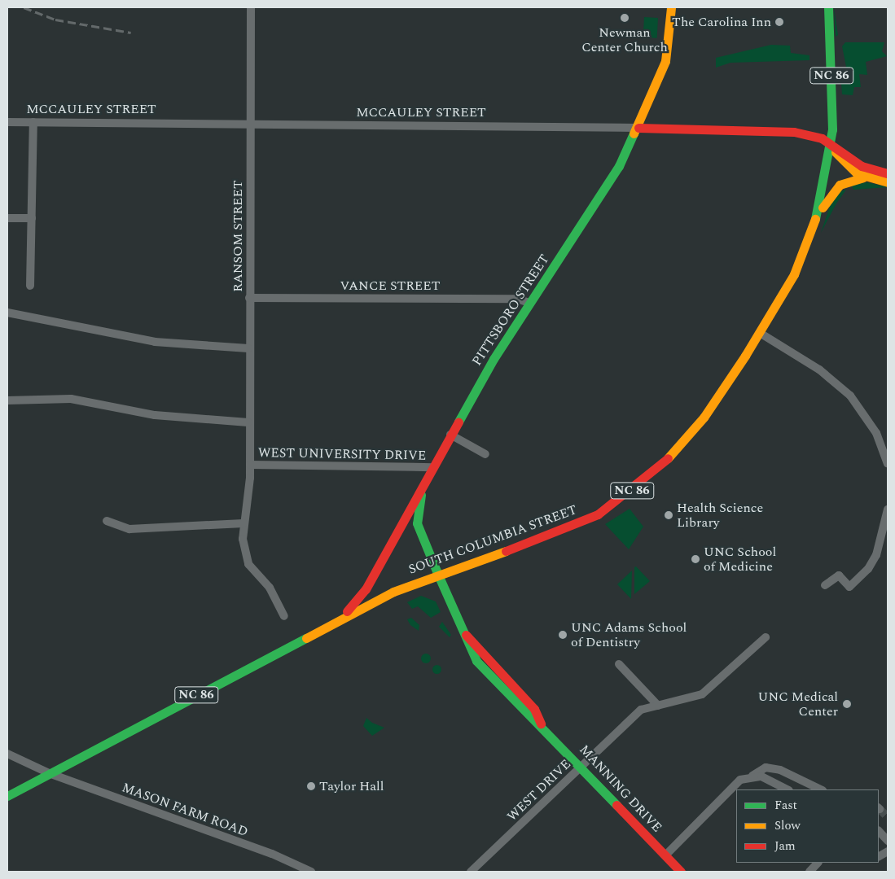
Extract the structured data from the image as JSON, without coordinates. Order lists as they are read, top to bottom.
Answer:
{
  "streets": {
    "main road": [
      "NC 86",
      "MCCAULEY STREET",
      "PITTSBORO STREET",
      "SOUTH COLUMBIA STREET",
      "MANNING DRIVE"
    ],
    "street": [
      "RANSOM STREET",
      "VANCE STREET",
      "WEST UNIVERSITY DRIVE",
      "WEST DRIVE",
      "MASON FARM ROAD"
    ]
  },
  "crossings": [
    ["MCCAULEY STREET", "RANSOM STREET"],
    ["MCCAULEY STREET", "PITTSBORO STREET"],
    ["MCCAULEY STREET", "SOUTH COLUMBIA STREET"],
    ["RANSOM STREET", "VANCE STREET"],
    ["RANSOM STREET", "WEST UNIVERSITY DRIVE"],
    ["VANCE STREET", "PITTSBORO STREET"],
    ["PITTSBORO STREET", "WEST UNIVERSITY DRIVE"],
    ["PITTSBORO STREET", "SOUTH COLUMBIA STREET"],
    ["PITTSBORO STREET", "MANNING DRIVE"],
    ["SOUTH COLUMBIA STREET", "MANNING DRIVE"],
    ["SOUTH COLUMBIA STREET", "MASON FARM ROAD"],
    ["MANNING DRIVE", "WEST DRIVE"]
  ],
  "places": [
    "Newman Center Church",
    "The Carolina Inn",
    "Health Science Library",
    "UNC School of Medicine",
    "UNC Adams School of Dentistry",
    "UNC Medical Center",
    "Taylor Hall"
  ],
  "legend": ["Fast", "Slow", "Jam"]
}
